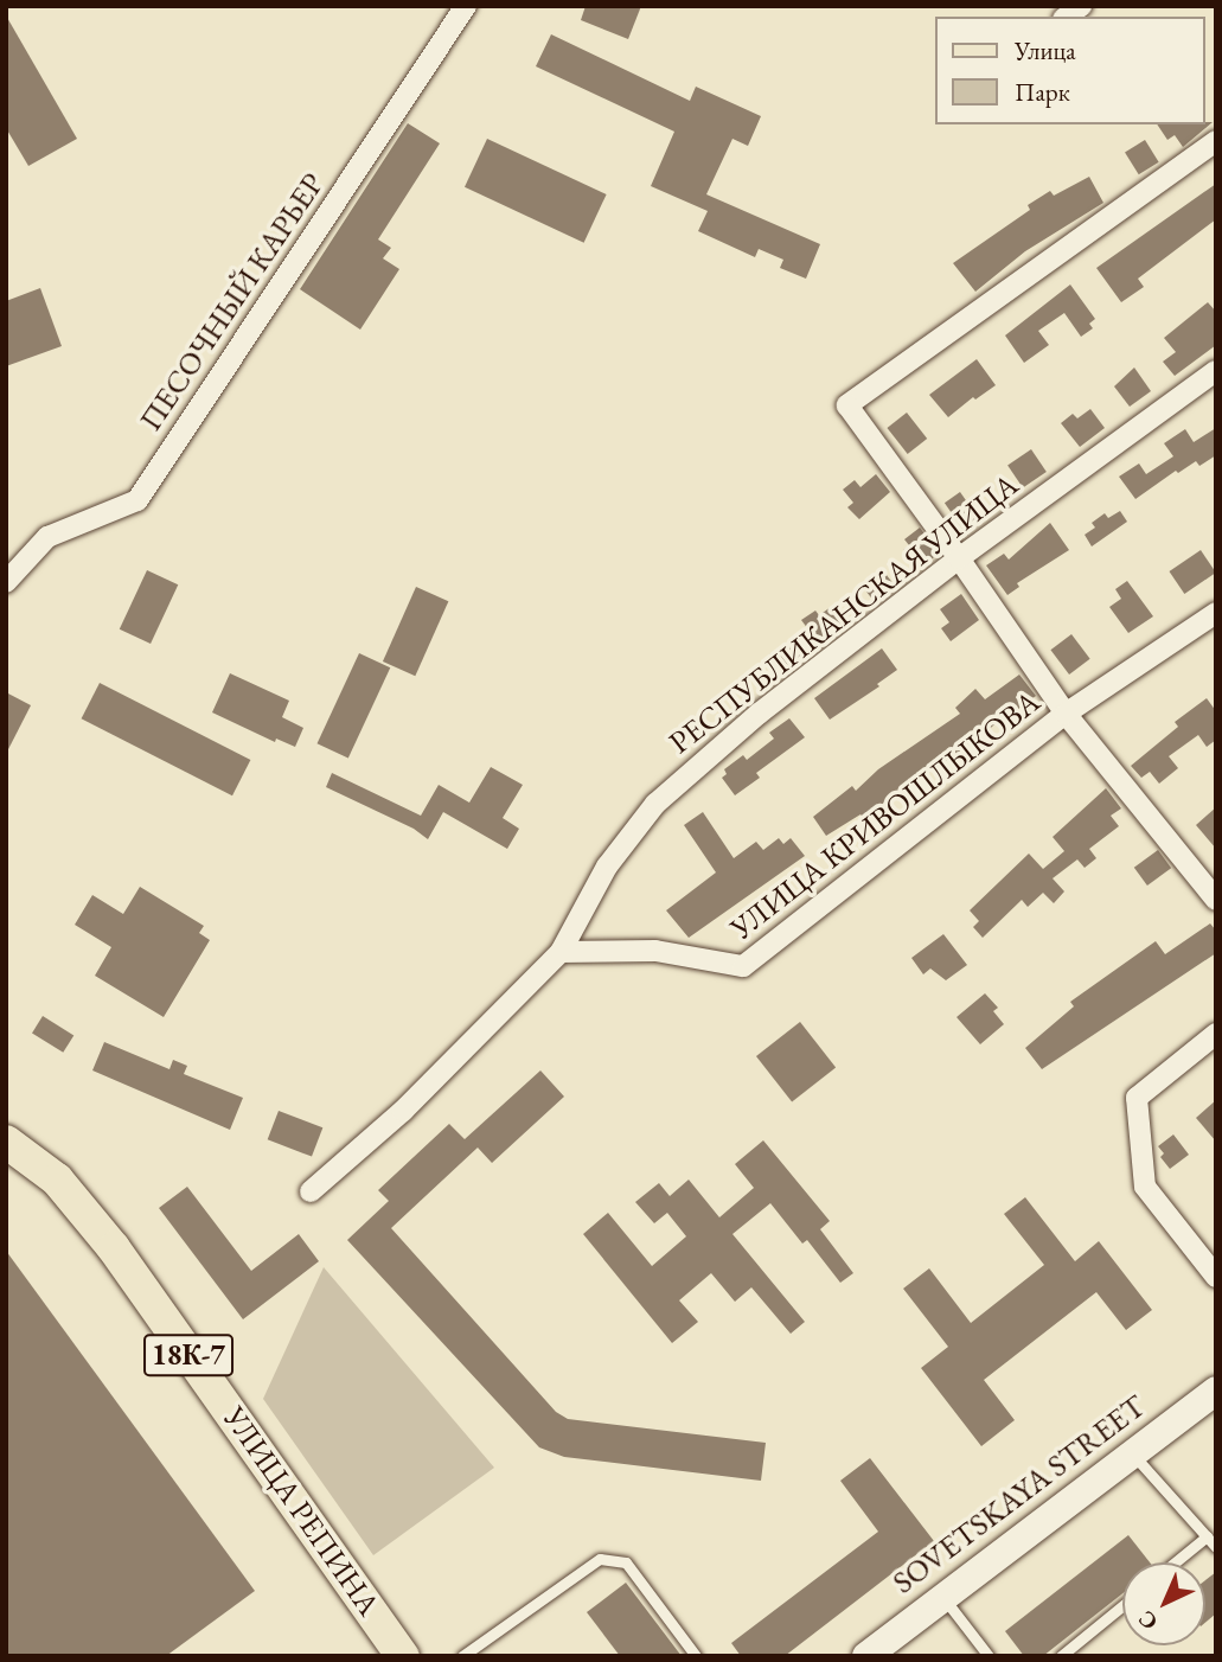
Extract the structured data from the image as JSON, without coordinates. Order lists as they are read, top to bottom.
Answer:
{
  "streets": {
    "main road": ["18К-7", "SOVETSKAYA STREET", "УЛИЦА РЕПИНА"],
    "street": ["ПЕСОЧНЫЙ КАРЬЕР", "РЕСПУБЛИКАНСКАЯ УЛИЦА", "УЛИЦА КРИВОШЛЫКОВА"]
  },
  "crossings": [
    ["РЕСПУБЛИКАНСКАЯ УЛИЦА", "УЛИЦА КРИВОШЛЫКОВА"]
  ],
  "legend": ["Улица", "Парк"],
  "north": "bottom left"
}
